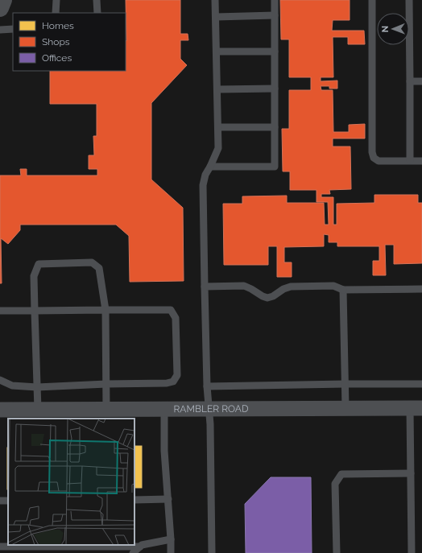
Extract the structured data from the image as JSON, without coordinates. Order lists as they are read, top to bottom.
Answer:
{
  "streets": {
    "street": ["RAMBLER ROAD"]
  },
  "legend": ["Homes", "Shops", "Offices"],
  "north": "left"
}
